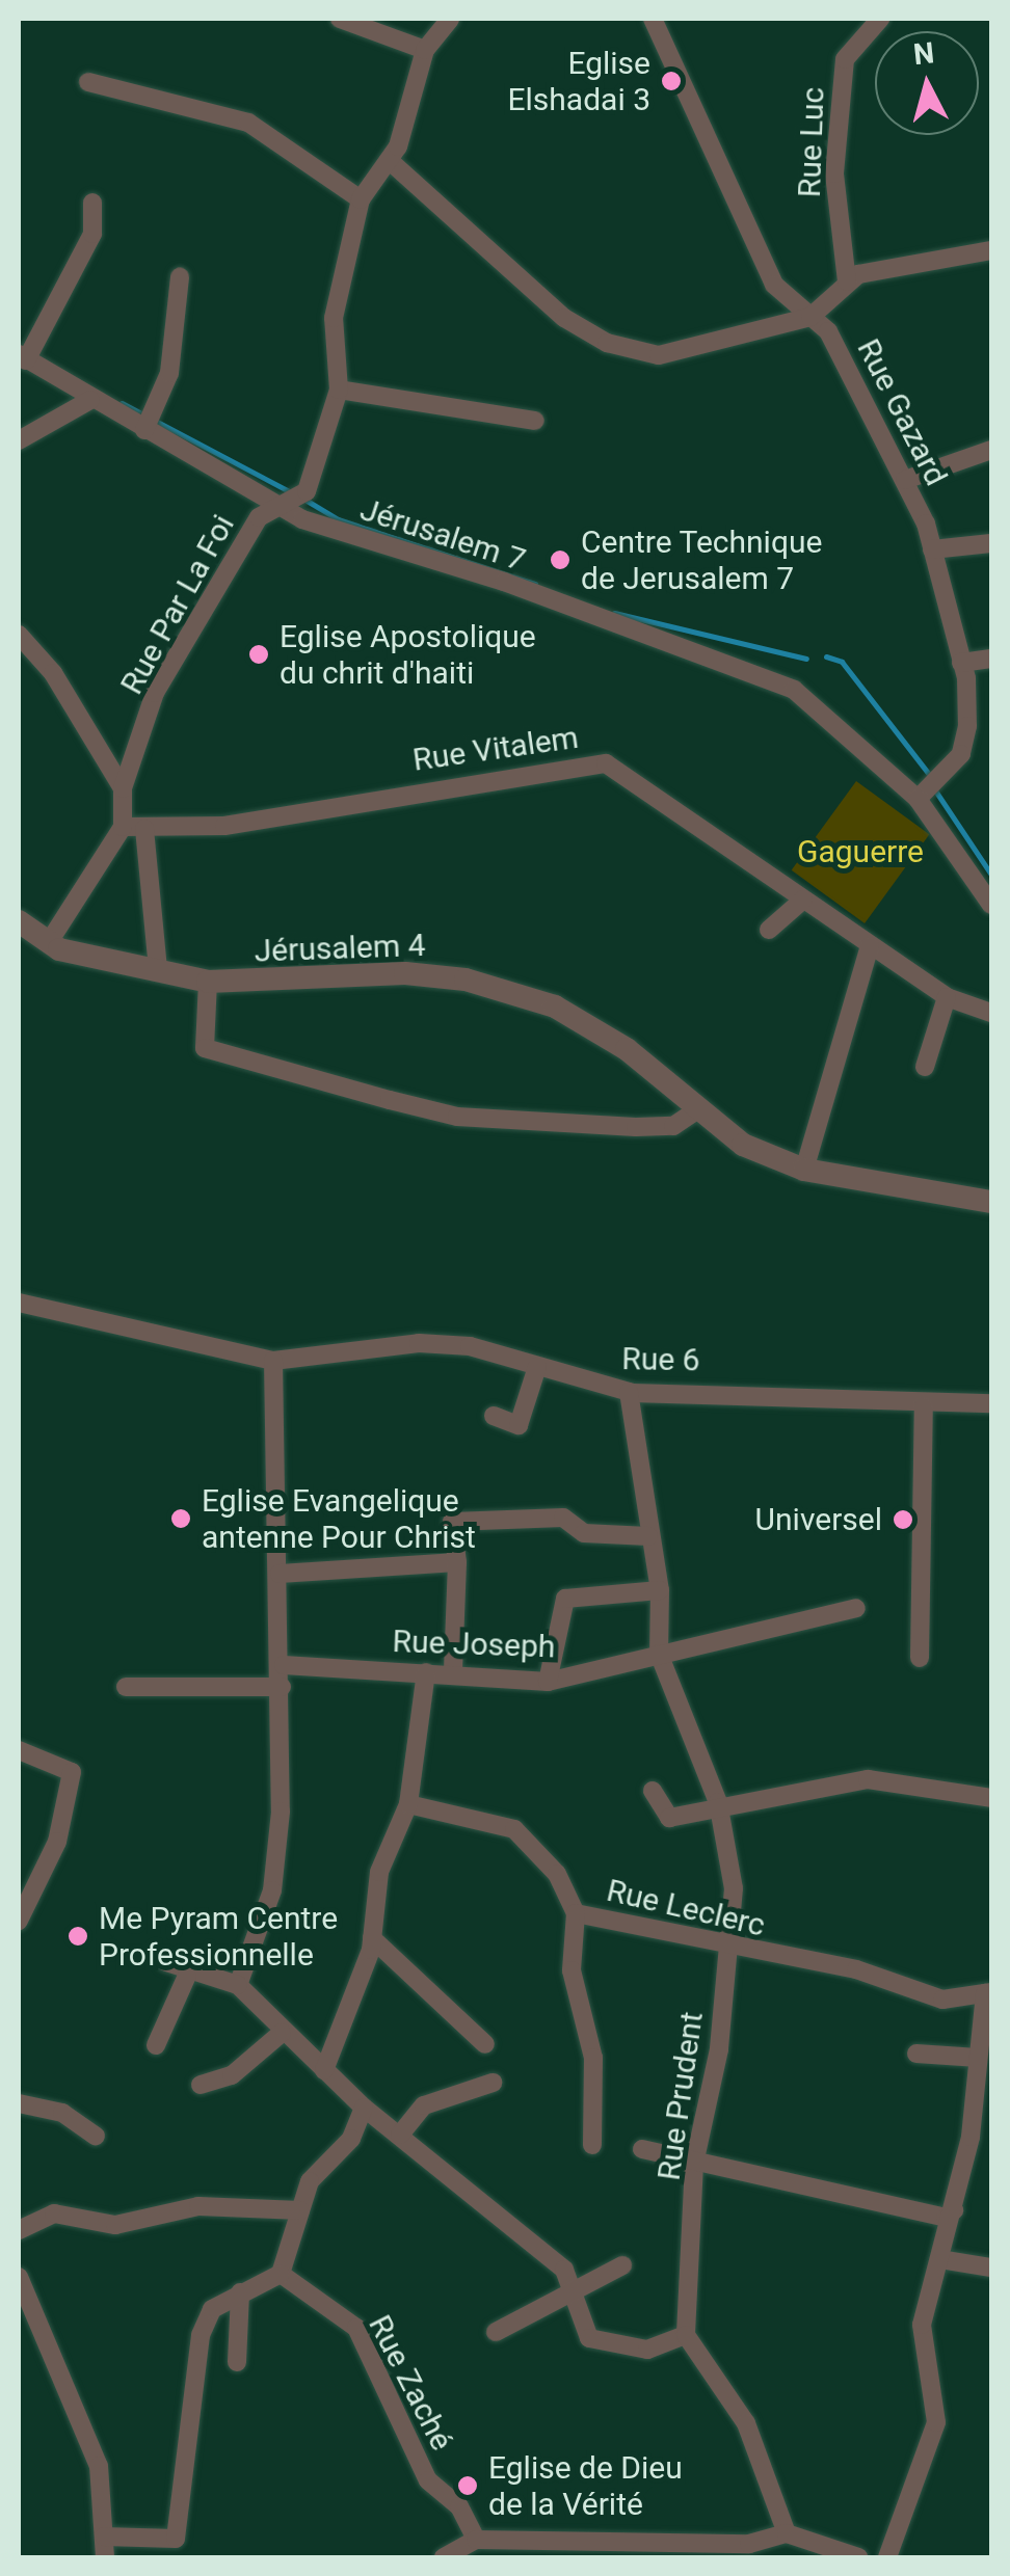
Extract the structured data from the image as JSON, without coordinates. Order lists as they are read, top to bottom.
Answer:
{
  "streets": {
    "street": [
      "Rue Luc",
      "Rue Gazard",
      "Jérusalem 7",
      "Rue Par La Foi",
      "Rue Vitalem",
      "Jérusalem 4",
      "Rue 6",
      "Rue Joseph",
      "Rue Leclerc",
      "Rue Prudent",
      "Rue Zaché"
    ]
  },
  "crossings": [
    ["Rue Gazard", "Jérusalem 7"],
    ["Jérusalem 7", "Rue Par La Foi"],
    ["Rue Par La Foi", "Rue Vitalem"],
    ["Rue Joseph", "Rue Prudent"],
    ["Rue Leclerc", "Rue Prudent"]
  ],
  "parks": ["Gaguerre"],
  "places": [
    "Eglise Elshadai 3",
    "Centre Technique de Jerusalem 7",
    "Eglise Apostolique du chrit d'haiti",
    "Eglise Evangelique antenne Pour Christ",
    "Universel",
    "Me Pyram Centre Professionnelle",
    "Eglise de Dieu de la Vérité"
  ],
  "north": "top"
}
